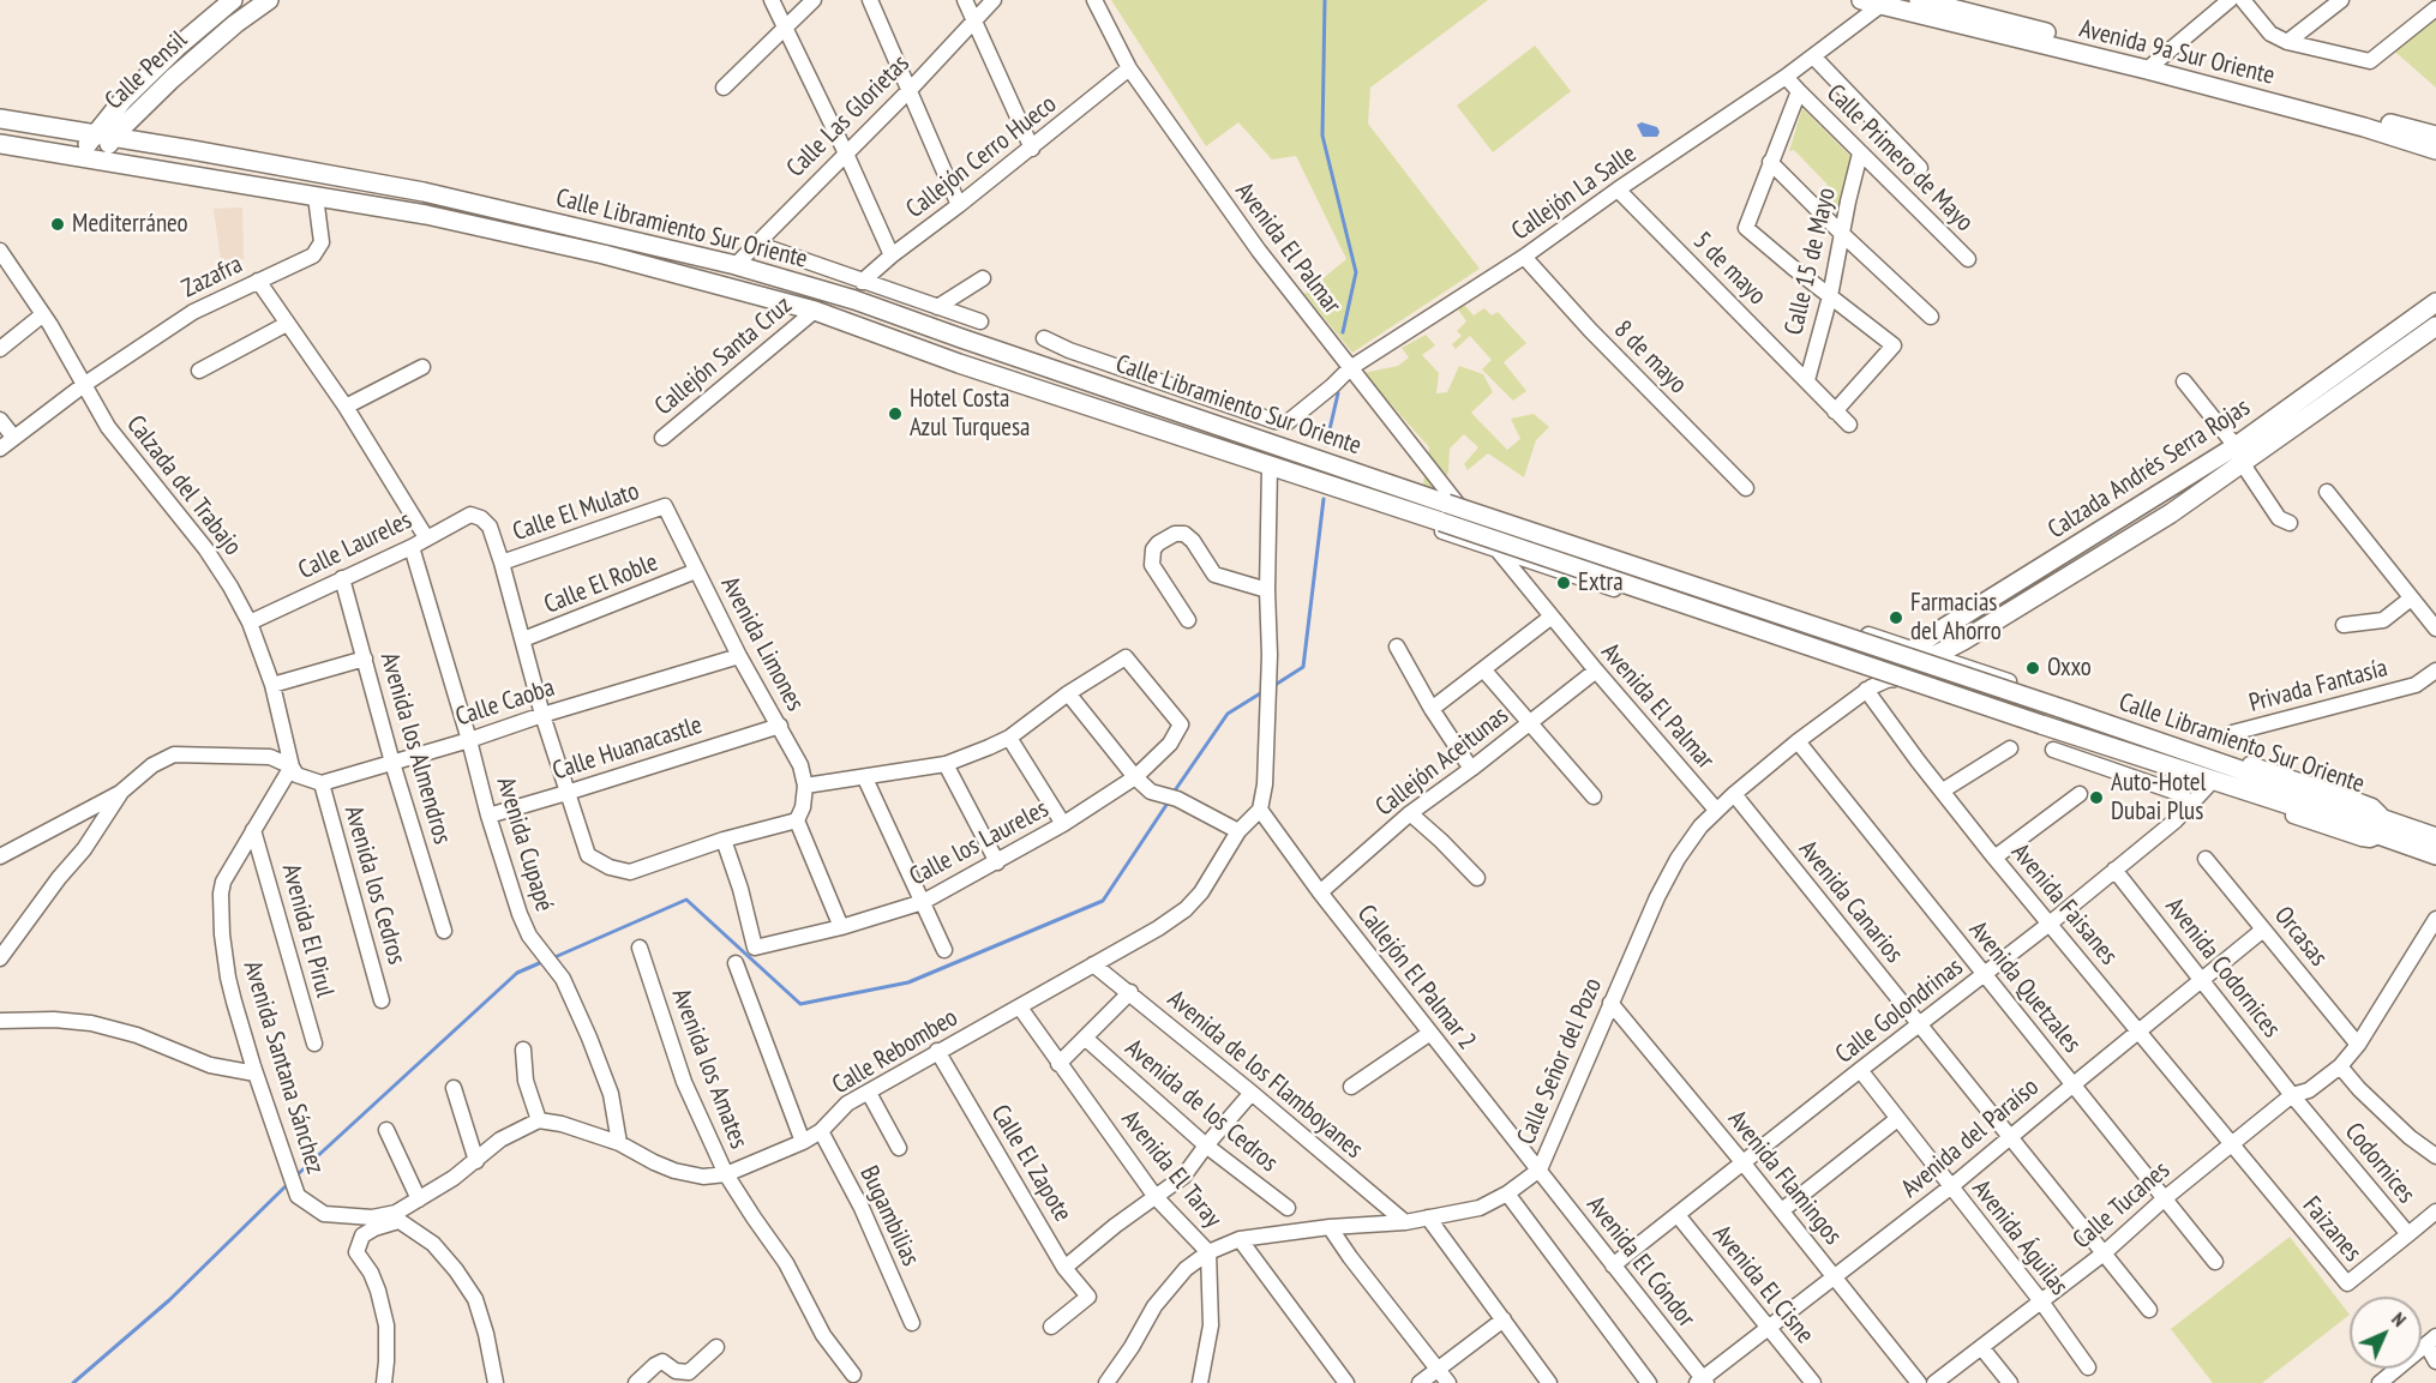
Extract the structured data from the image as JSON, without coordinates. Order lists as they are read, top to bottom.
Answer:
{
  "streets": {
    "main road": [
      "Avenida 9a Sur Oriente",
      "Calle Pensil",
      "Calle Libramiento Sur Oriente",
      "Calzada Andrés Serra Rojas"
    ],
    "street": [
      "Calle Las Glorietas",
      "Callejón Cerro Hueco",
      "Calle Primero de Mayo",
      "Callejón La Salle",
      "Avenida El Palmar",
      "Calle 15 de Mayo",
      "5 de mayo",
      "Zazafra",
      "Callejón Santa Cruz",
      "8 de mayo",
      "Calzada del Trabajo",
      "Calle El Mulato",
      "Calle Laureles",
      "Calle El Roble",
      "Avenida Limones",
      "Privada Fantasía",
      "Calle Caoba",
      "Avenida los Almendros",
      "Calle Huanacastle",
      "Callejón Aceitunas",
      "Calle los Laureles",
      "Avenida Cupapé",
      "Avenida los Cedros",
      "Avenida Canarios",
      "Avenida Faisanes",
      "Avenida El Pirul",
      "Orcasas",
      "Avenida Codornices",
      "Callejón El Palmar 2",
      "Avenida Quetzales",
      "Calle Golondrinas",
      "Calle Rebombeo",
      "Calle Señor del Pozo",
      "Avenida Santana Sánchez",
      "Avenida los Amates",
      "Avenida de los Flamboyanes",
      "Avenida de los Cedros",
      "Avenida del Paraíso",
      "Calle El Zapote",
      "Codornices",
      "Avenida El Taray",
      "Avenida Flamingos",
      "Calle Tucanes",
      "Bugambilias",
      "Faizanes",
      "Avenida Águilas",
      "Avenida El Cóndor",
      "Avenida El Cisne"
    ]
  },
  "crossings": [
    ["Avenida 9a Sur Oriente", "Callejón La Salle"],
    ["Calle Pensil", "Calle Libramiento Sur Oriente"],
    ["Calle Las Glorietas", "Calle Libramiento Sur Oriente"],
    ["Callejón Cerro Hueco", "Avenida El Palmar"],
    ["Calle Primero de Mayo", "Callejón La Salle"],
    ["Calle Primero de Mayo", "Calle 15 de Mayo"],
    ["Callejón La Salle", "Avenida El Palmar"],
    ["Callejón La Salle", "5 de mayo"],
    ["Callejón La Salle", "8 de mayo"],
    ["Calle Libramiento Sur Oriente", "Avenida El Palmar"],
    ["Calle Libramiento Sur Oriente", "Zazafra"],
    ["Calle Libramiento Sur Oriente", "Callejón Santa Cruz"],
    ["Avenida El Palmar", "Callejón Aceitunas"],
    ["Avenida El Palmar", "Calle Señor del Pozo"],
    ["Calle 15 de Mayo", "5 de mayo"],
    ["Zazafra", "Calzada del Trabajo"],
    ["Calzada Andrés Serra Rojas", "Avenida Faisanes"],
    ["Calzada Andrés Serra Rojas", "Calle Señor del Pozo"],
    ["Calzada del Trabajo", "Calle Laureles"],
    ["Calzada del Trabajo", "Avenida Santana Sánchez"],
    ["Calle El Mulato", "Calle Laureles"],
    ["Calle El Mulato", "Avenida Limones"],
    ["Calle Laureles", "Avenida los Almendros"],
    ["Calle Laureles", "Avenida Cupapé"],
    ["Calle El Roble", "Avenida Limones"],
    ["Avenida Limones", "Calle Caoba"],
    ["Avenida Limones", "Calle Huanacastle"],
    ["Calle Caoba", "Avenida los Almendros"],
    ["Calle Caoba", "Avenida Cupapé"],
    ["Calle Caoba", "Avenida los Cedros"],
    ["Calle Huanacastle", "Avenida Cupapé"],
    ["Callejón Aceitunas", "Callejón El Palmar 2"],
    ["Avenida Cupapé", "Calle Rebombeo"],
    ["Avenida Canarios", "Calle Golondrinas"],
    ["Avenida Canarios", "Calle Señor del Pozo"],
    ["Avenida Canarios", "Avenida del Paraíso"],
    ["Avenida Canarios", "Calle Tucanes"],
    ["Avenida Faisanes", "Calle Golondrinas"],
    ["Avenida Faisanes", "Calle Señor del Pozo"],
    ["Avenida Faisanes", "Avenida del Paraíso"],
    ["Avenida Faisanes", "Calle Tucanes"],
    ["Avenida Faisanes", "Faizanes"],
    ["Avenida El Pirul", "Avenida Santana Sánchez"],
    ["Orcasas", "Avenida del Paraíso"],
    ["Orcasas", "Calle Tucanes"],
    ["Avenida Codornices", "Calle Golondrinas"],
    ["Avenida Codornices", "Avenida del Paraíso"],
    ["Avenida Codornices", "Codornices"],
    ["Avenida Codornices", "Calle Tucanes"],
    ["Callejón El Palmar 2", "Calle Rebombeo"],
    ["Callejón El Palmar 2", "Calle Señor del Pozo"],
    ["Callejón El Palmar 2", "Avenida El Cóndor"],
    ["Avenida Quetzales", "Calle Golondrinas"],
    ["Avenida Quetzales", "Calle Señor del Pozo"],
    ["Avenida Quetzales", "Avenida del Paraíso"],
    ["Avenida Quetzales", "Calle Tucanes"],
    ["Calle Golondrinas", "Avenida Flamingos"],
    ["Calle Golondrinas", "Avenida Águilas"],
    ["Calle Golondrinas", "Avenida El Cóndor"],
    ["Calle Golondrinas", "Avenida El Cisne"],
    ["Calle Rebombeo", "Avenida los Amates"],
    ["Calle Rebombeo", "Avenida de los Flamboyanes"],
    ["Calle Rebombeo", "Calle El Zapote"],
    ["Calle Rebombeo", "Avenida El Taray"],
    ["Calle Rebombeo", "Bugambilias"],
    ["Calle Señor del Pozo", "Avenida de los Flamboyanes"],
    ["Calle Señor del Pozo", "Avenida El Taray"],
    ["Calle Señor del Pozo", "Avenida Flamingos"],
    ["Calle Señor del Pozo", "Avenida El Cóndor"],
    ["Avenida del Paraíso", "Avenida Flamingos"],
    ["Avenida del Paraíso", "Avenida Águilas"],
    ["Avenida del Paraíso", "Avenida El Cóndor"],
    ["Avenida del Paraíso", "Avenida El Cisne"],
    ["Codornices", "Calle Tucanes"],
    ["Codornices", "Faizanes"],
    ["Calle Tucanes", "Faizanes"],
    ["Calle Tucanes", "Avenida Águilas"]
  ],
  "places": [
    "Mediterráneo",
    "Hotel Costa Azul Turquesa",
    "Extra",
    "Farmacias del Ahorro",
    "Oxxo",
    "Auto-Hotel Dubai Plus"
  ],
  "north": "top right"
}
